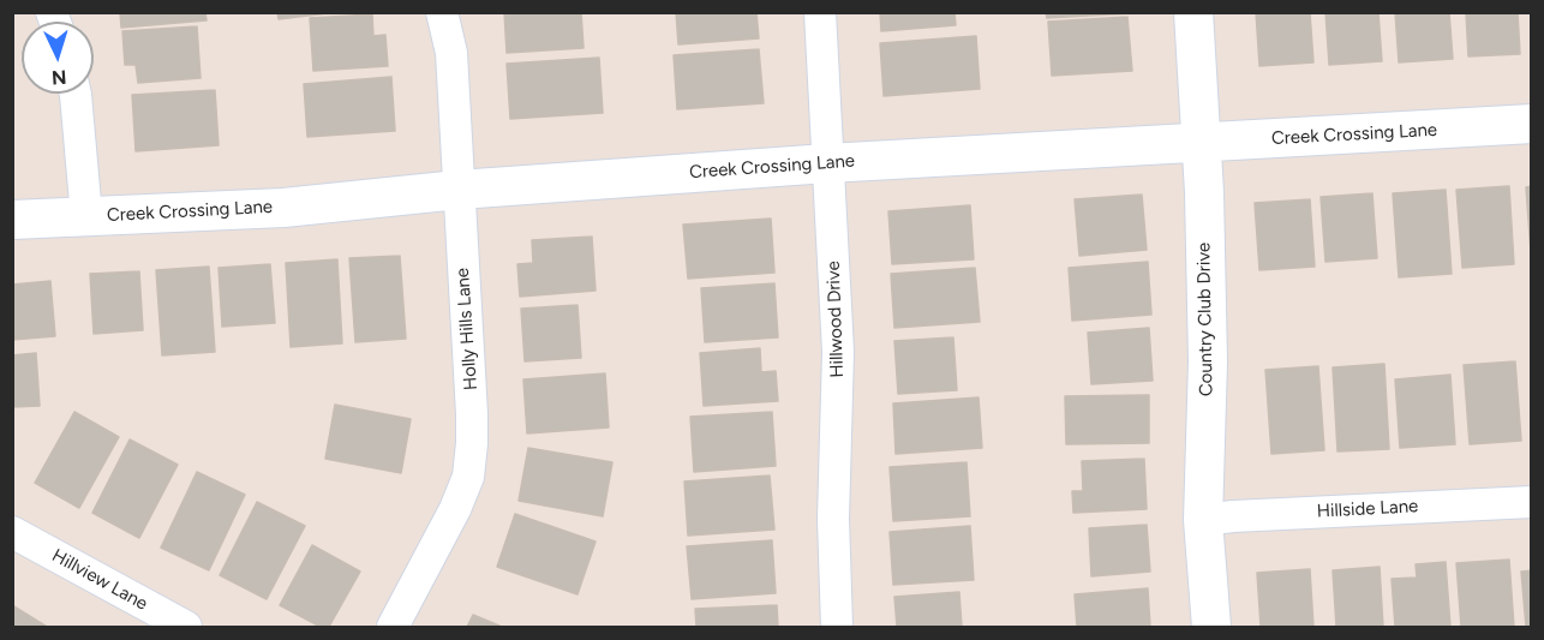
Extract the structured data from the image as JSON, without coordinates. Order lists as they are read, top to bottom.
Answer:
{
  "streets": {
    "street": [
      "Creek Crossing Lane",
      "Hillwood Drive",
      "Country Club Drive",
      "Holly Hills Lane",
      "Hillside Lane",
      "Hillview Lane"
    ]
  },
  "crossings": [
    ["Creek Crossing Lane", "Hillwood Drive"],
    ["Creek Crossing Lane", "Country Club Drive"],
    ["Creek Crossing Lane", "Holly Hills Lane"],
    ["Country Club Drive", "Hillside Lane"]
  ],
  "north": "bottom"
}
